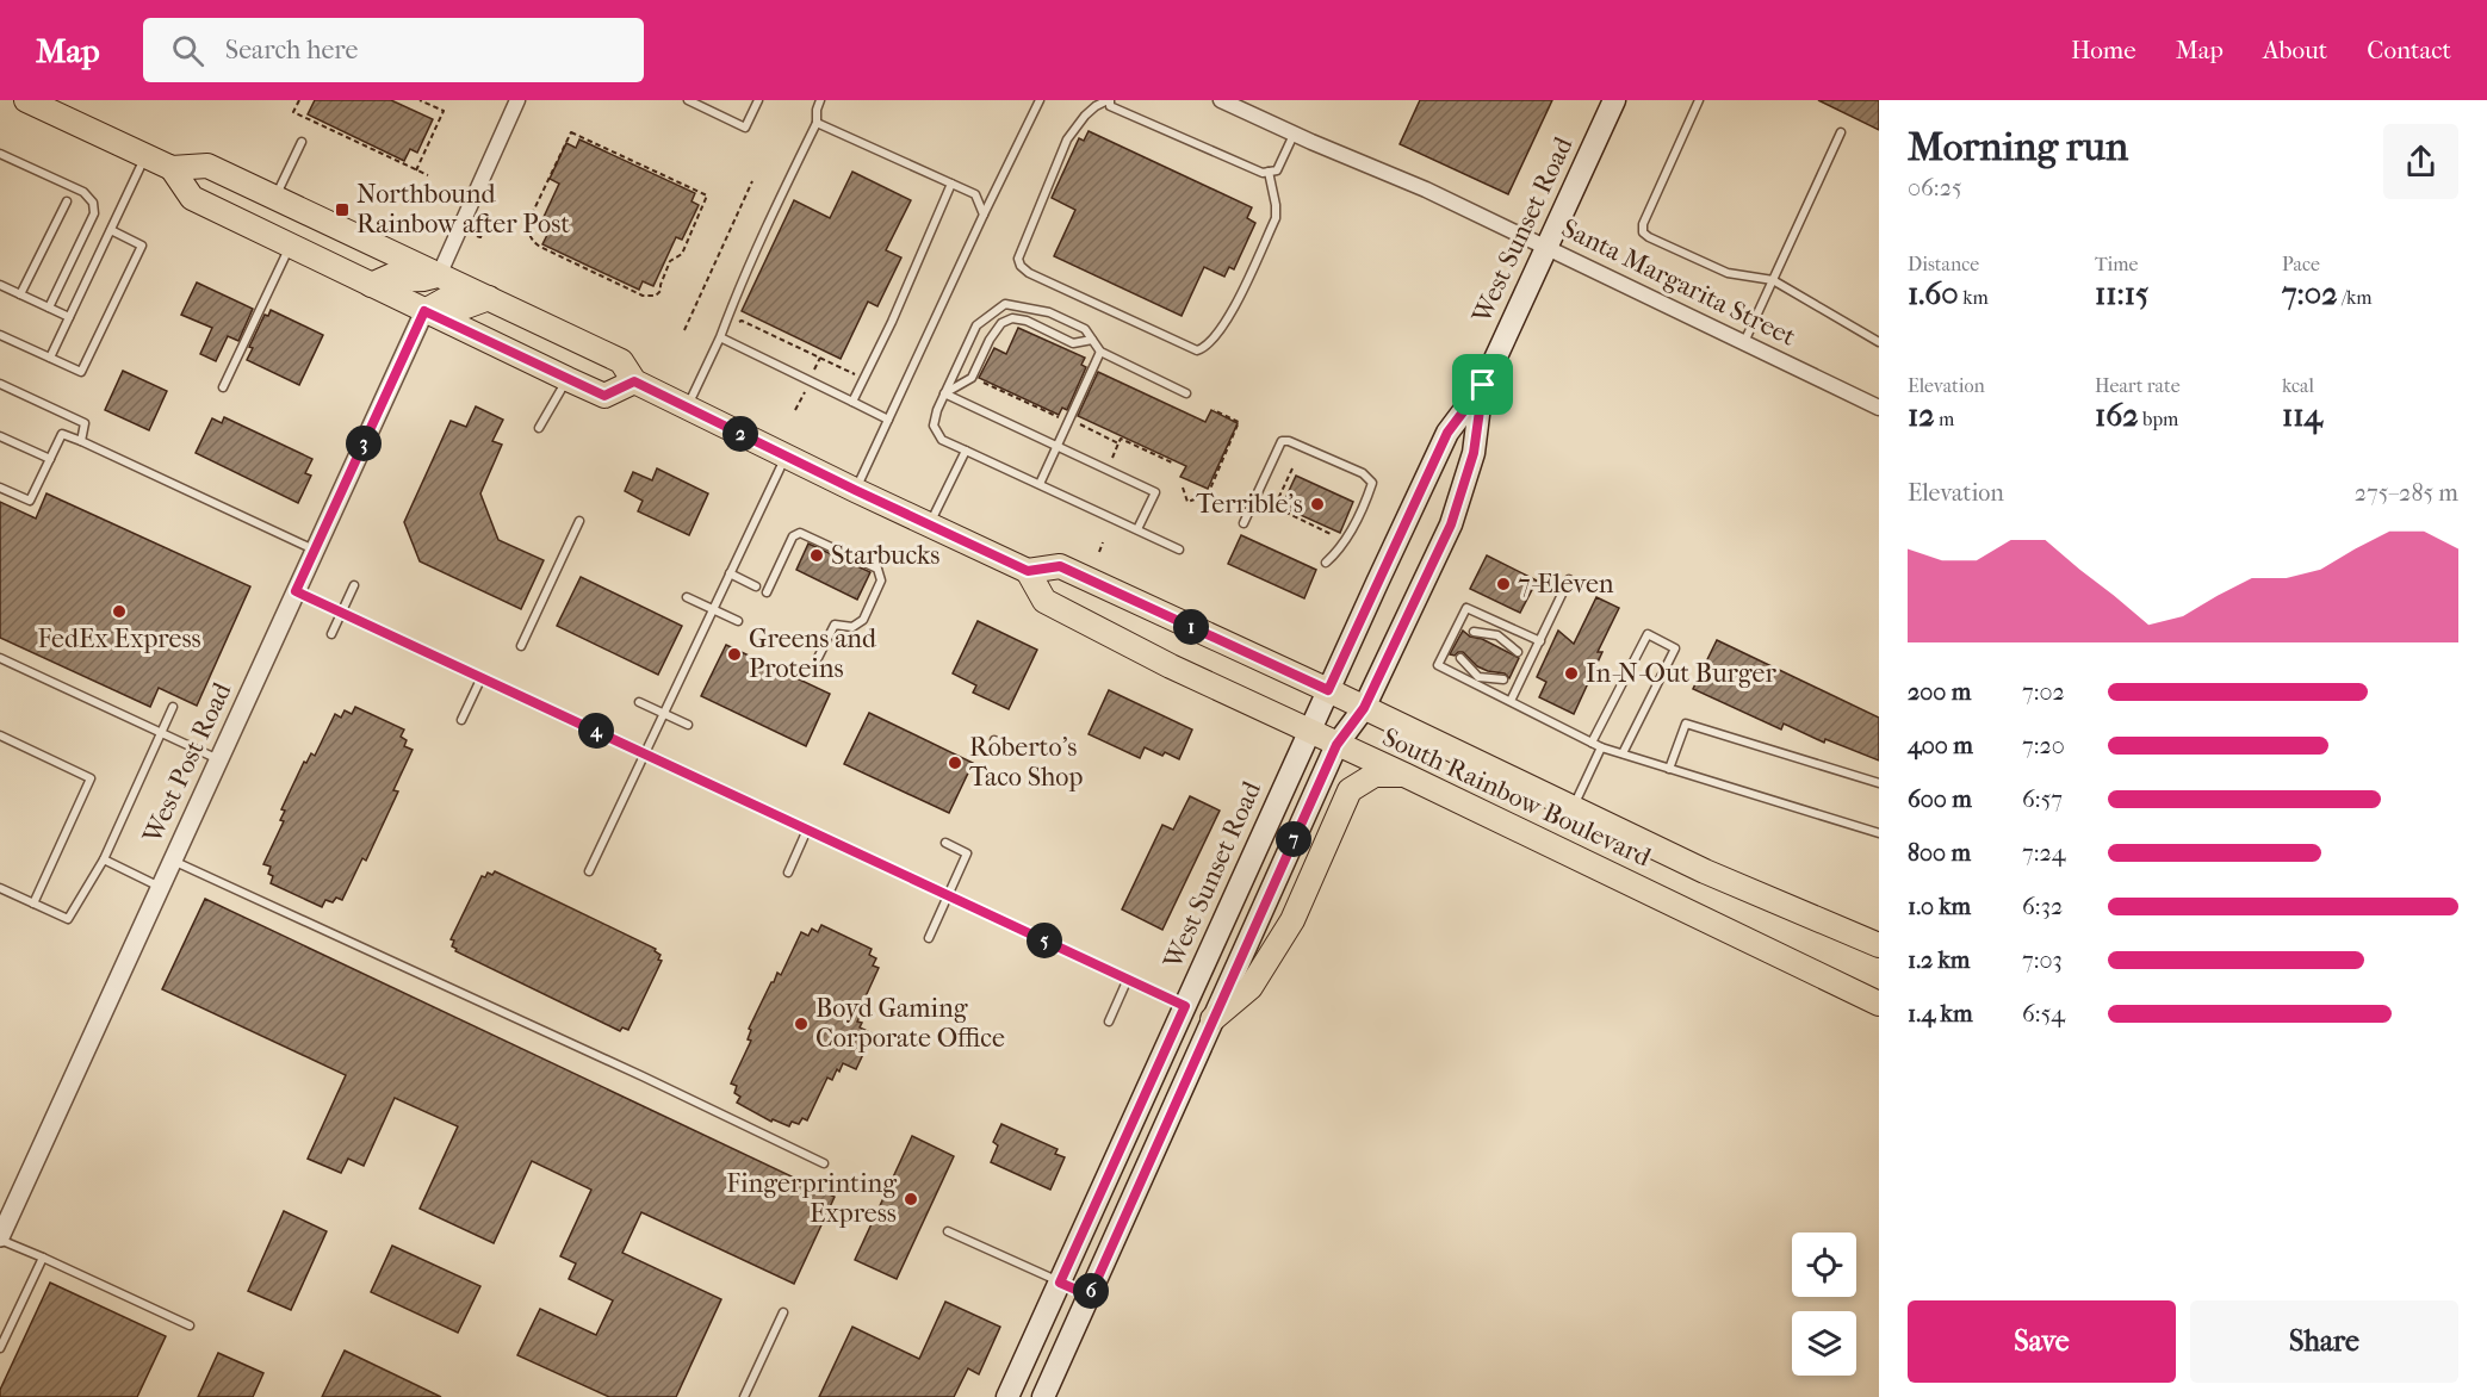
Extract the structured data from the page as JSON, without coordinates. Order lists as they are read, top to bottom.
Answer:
{
  "streets": {
    "main road": ["West Sunset Road", "South Rainbow Boulevard"],
    "street": ["Santa Margarita Street", "West Post Road"]
  },
  "crossings": [
    ["West Sunset Road", "Santa Margarita Street"],
    ["West Sunset Road", "South Rainbow Boulevard"]
  ],
  "places": {
    "transit": ["Northbound Rainbow after Post"],
    "other": [
      "Terrible's",
      "Starbucks",
      "7-Eleven",
      "FedEx Express",
      "Greens and Proteins",
      "In-N-Out Burger",
      "Roberto's Taco Shop",
      "Boyd Gaming Corporate Office",
      "Fingerprinting Express"
    ]
  },
  "page": {
    "header": "Map",
    "search": "Search here",
    "nav": [
      "Home",
      "Map",
      "About",
      "Contact"
    ],
    "heading": ["Morning run", "06:25"],
    "stats": [
      ["Distance", "1.60 km"],
      ["Time", "11:15"],
      ["Pace", "7:02 /km"],
      ["Elevation", "12 m"],
      ["Heart rate", "162 bpm"],
      ["kcal", "114"]
    ],
    "pins": [
      "2",
      "3",
      "1",
      "4",
      "7",
      "5",
      "6"
    ],
    "chart": ["Elevation", "275–285 m"],
    "list": [
      {
        "name": "200 m",
        "note": "7:02"
      },
      {
        "name": "400 m",
        "note": "7:20"
      },
      {
        "name": "600 m",
        "note": "6:57"
      },
      {
        "name": "800 m",
        "note": "7:24"
      },
      {
        "name": "1.0 km",
        "note": "6:32"
      },
      {
        "name": "1.2 km",
        "note": "7:03"
      },
      {
        "name": "1.4 km",
        "note": "6:54"
      }
    ],
    "buttons": ["Save", "Share"]
  }
}
